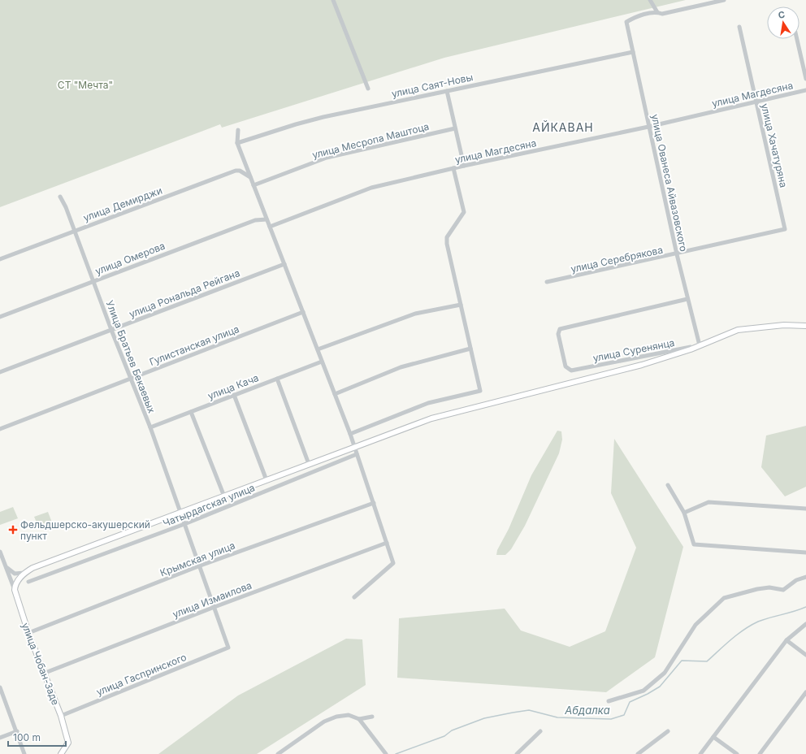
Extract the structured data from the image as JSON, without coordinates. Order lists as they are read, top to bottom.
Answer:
{
  "streets": {
    "main road": ["улица Чобан-Заде"],
    "street": [
      "улица Саят-Новы",
      "улица Магдесяна",
      "улица Месропа Маштоца",
      "улица Хачатуряна",
      "улица Ованеса Айвазовского",
      "улица Демирджи",
      "улица Омерова",
      "улица Серебрякова",
      "улица Рональда Рейгана",
      "Гулистанская улица",
      "улица Суренянца",
      "Улица Братьев Бекаевых",
      "улица Кача",
      "Чатырдагская улица",
      "Крымская улица",
      "улица Измаилова",
      "улица Гаспринского"
    ]
  },
  "crossings": [
    ["улица Саят-Новы", "улица Ованеса Айвазовского"],
    ["улица Магдесяна", "улица Хачатуряна"],
    ["улица Магдесяна", "улица Ованеса Айвазовского"],
    ["улица Хачатуряна", "улица Серебрякова"],
    ["улица Ованеса Айвазовского", "улица Серебрякова"],
    ["улица Ованеса Айвазовского", "улица Суренянца"],
    ["улица Демирджи", "Улица Братьев Бекаевых"],
    ["улица Омерова", "Улица Братьев Бекаевых"],
    ["улица Рональда Рейгана", "Улица Братьев Бекаевых"],
    ["Гулистанская улица", "Улица Братьев Бекаевых"],
    ["Улица Братьев Бекаевых", "улица Кача"],
    ["Улица Братьев Бекаевых", "Чатырдагская улица"],
    ["Улица Братьев Бекаевых", "Крымская улица"],
    ["Улица Братьев Бекаевых", "улица Измаилова"],
    ["Улица Братьев Бекаевых", "улица Гаспринского"],
    ["Крымская улица", "улица Чобан-Заде"],
    ["улица Измаилова", "улица Чобан-Заде"],
    ["улица Чобан-Заде", "улица Гаспринского"]
  ],
  "districts": ["АЙКАВАН"],
  "water": ["Абдалка"],
  "parks": ["СТ \"Мечта\""],
  "places": {
    "health": ["Фельдшерско-акушерский пункт"]
  },
  "scale_bar": "100 m",
  "north": "top"
}
